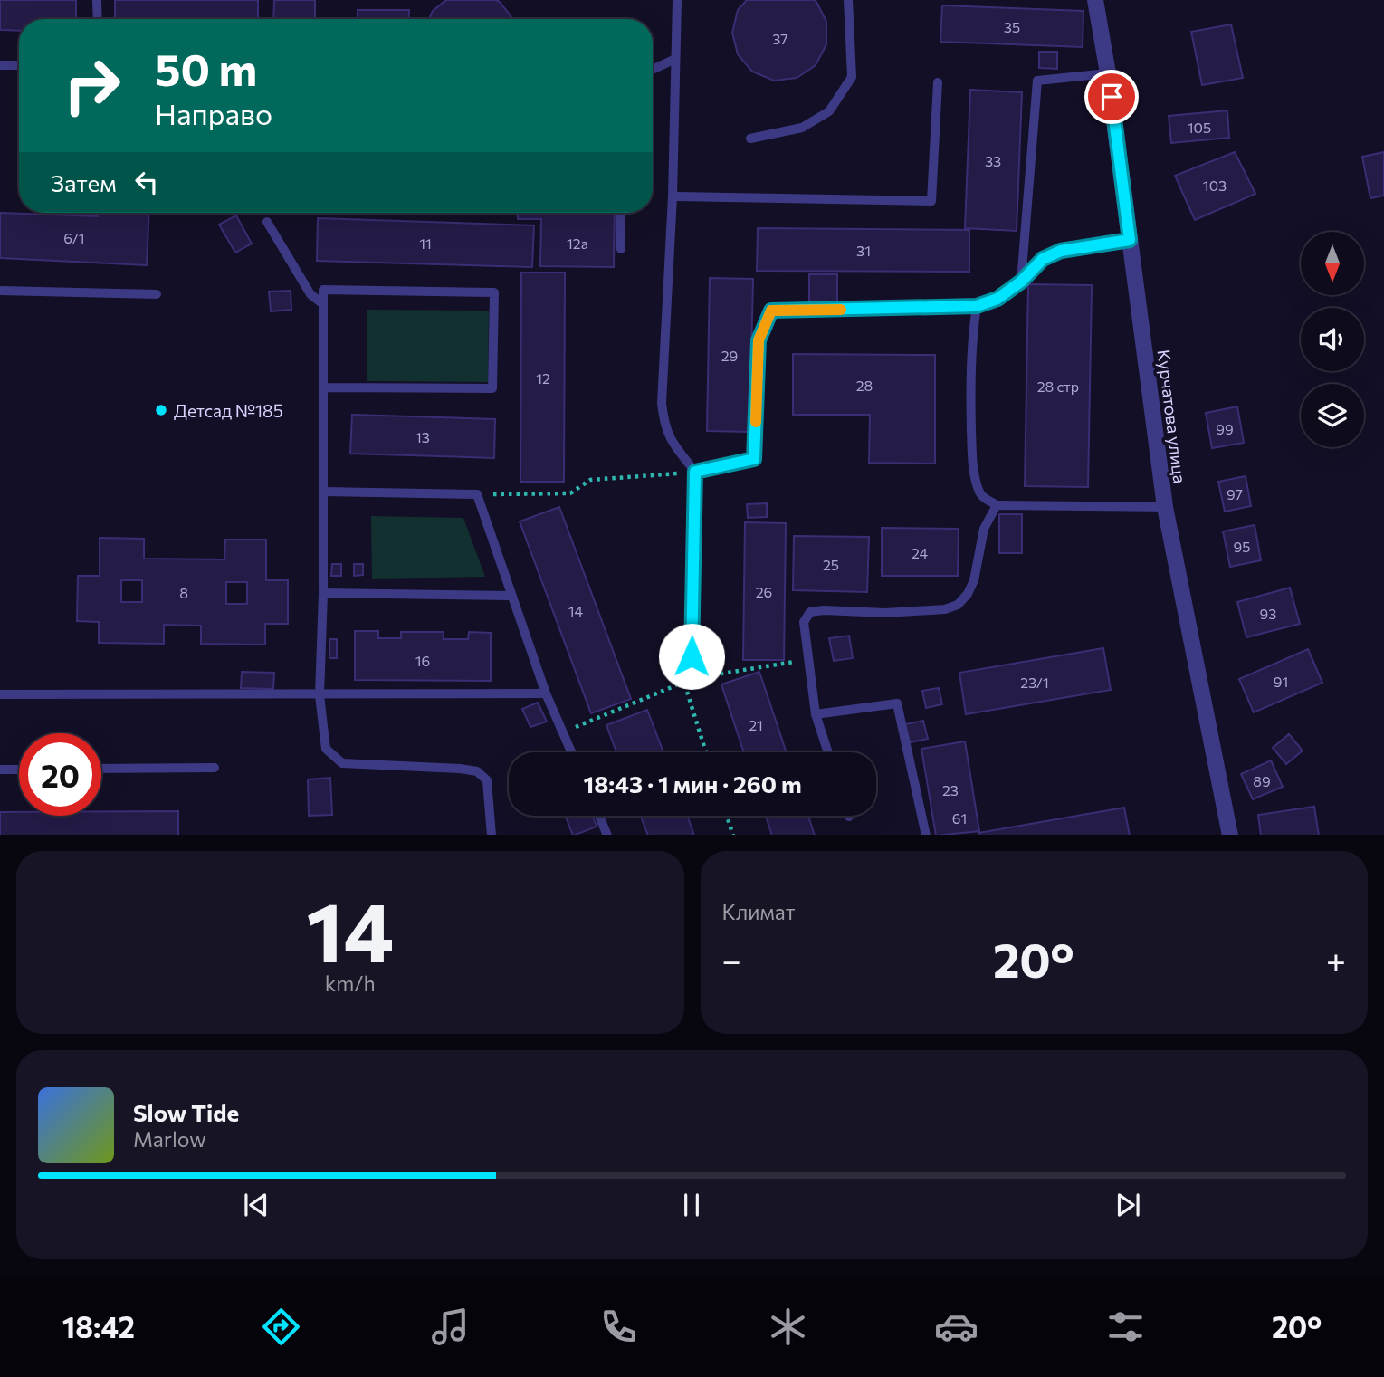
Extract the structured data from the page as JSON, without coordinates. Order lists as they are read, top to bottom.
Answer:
{
  "streets": {
    "street": ["Курчатова улица"]
  },
  "places": ["Детсад №185"],
  "house_numbers": [
    "35",
    "37",
    "105",
    "33",
    "103",
    "6/1",
    "11",
    "12а",
    "31",
    "29",
    "12",
    "28",
    "28 стр",
    "99",
    "13",
    "97",
    "95",
    "24",
    "25",
    "26",
    "8",
    "14",
    "93",
    "16",
    "91",
    "23/1",
    "21",
    "89",
    "23",
    "61"
  ],
  "north": "bottom",
  "page": {
    "turn": ["50 m", "Направо"],
    "then": "Затем",
    "limit": "20",
    "trip": "18:43 · 1 мин · 260 m",
    "tile": [
      ["14", "km/h"],
      "Климат"
    ],
    "heat": ["−", "20°", "+"],
    "song": ["Slow Tide", "Marlow"],
    "tabs": ["18:42", "20°"]
  }
}
